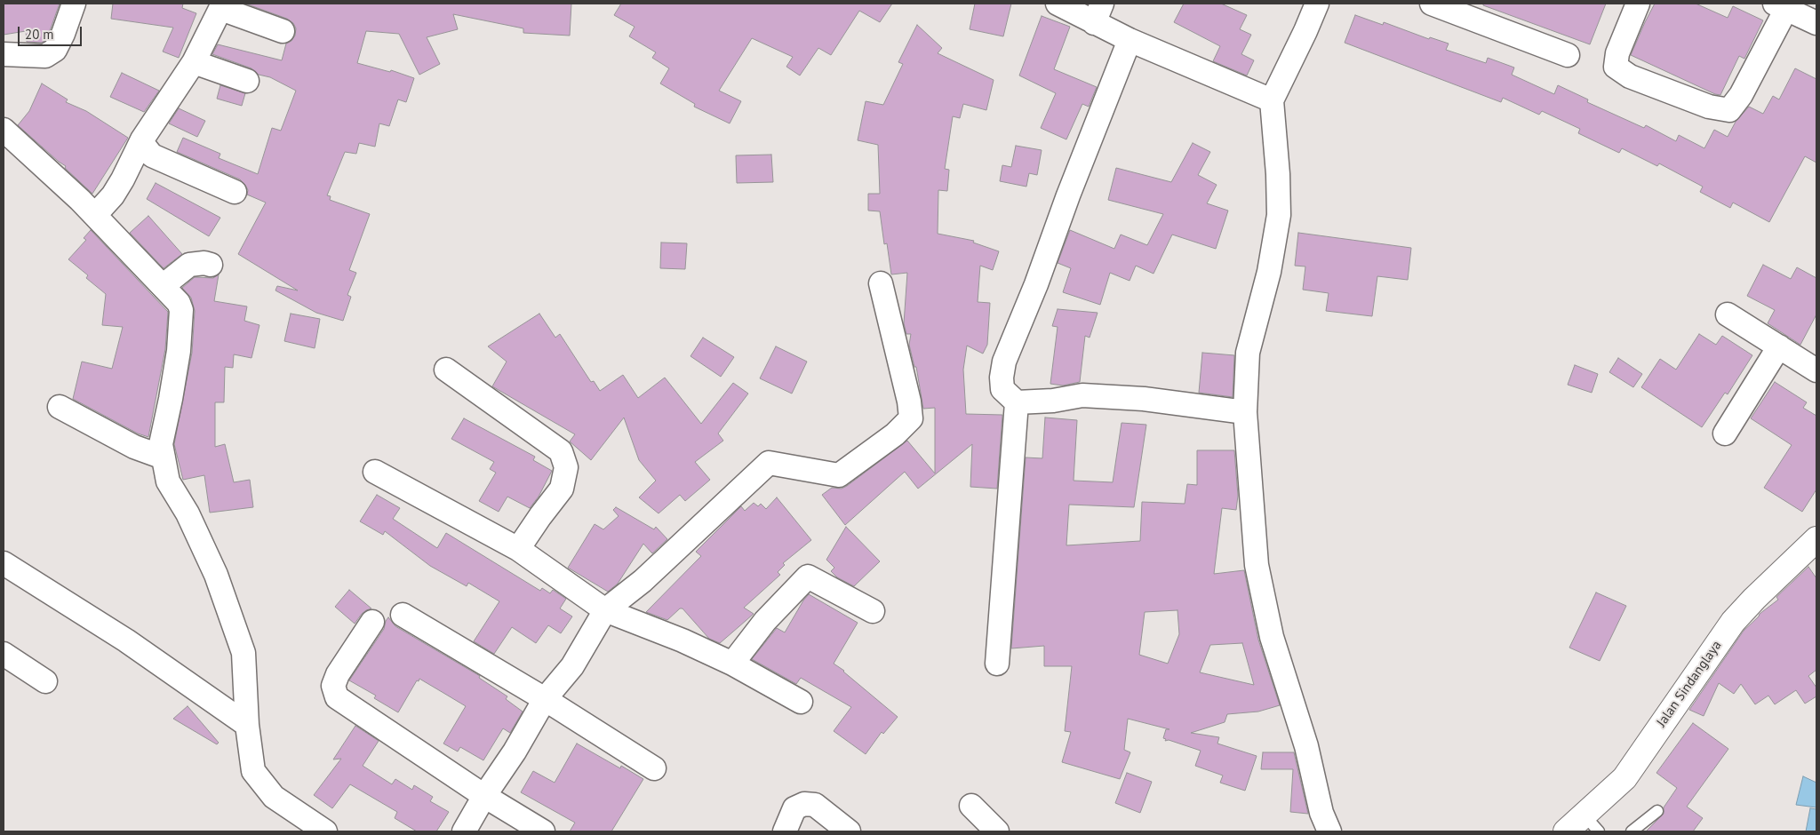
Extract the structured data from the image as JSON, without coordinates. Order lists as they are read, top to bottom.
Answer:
{
  "streets": {
    "street": ["Jalan Sindanglaya"]
  },
  "scale_bar": "20 m"
}
